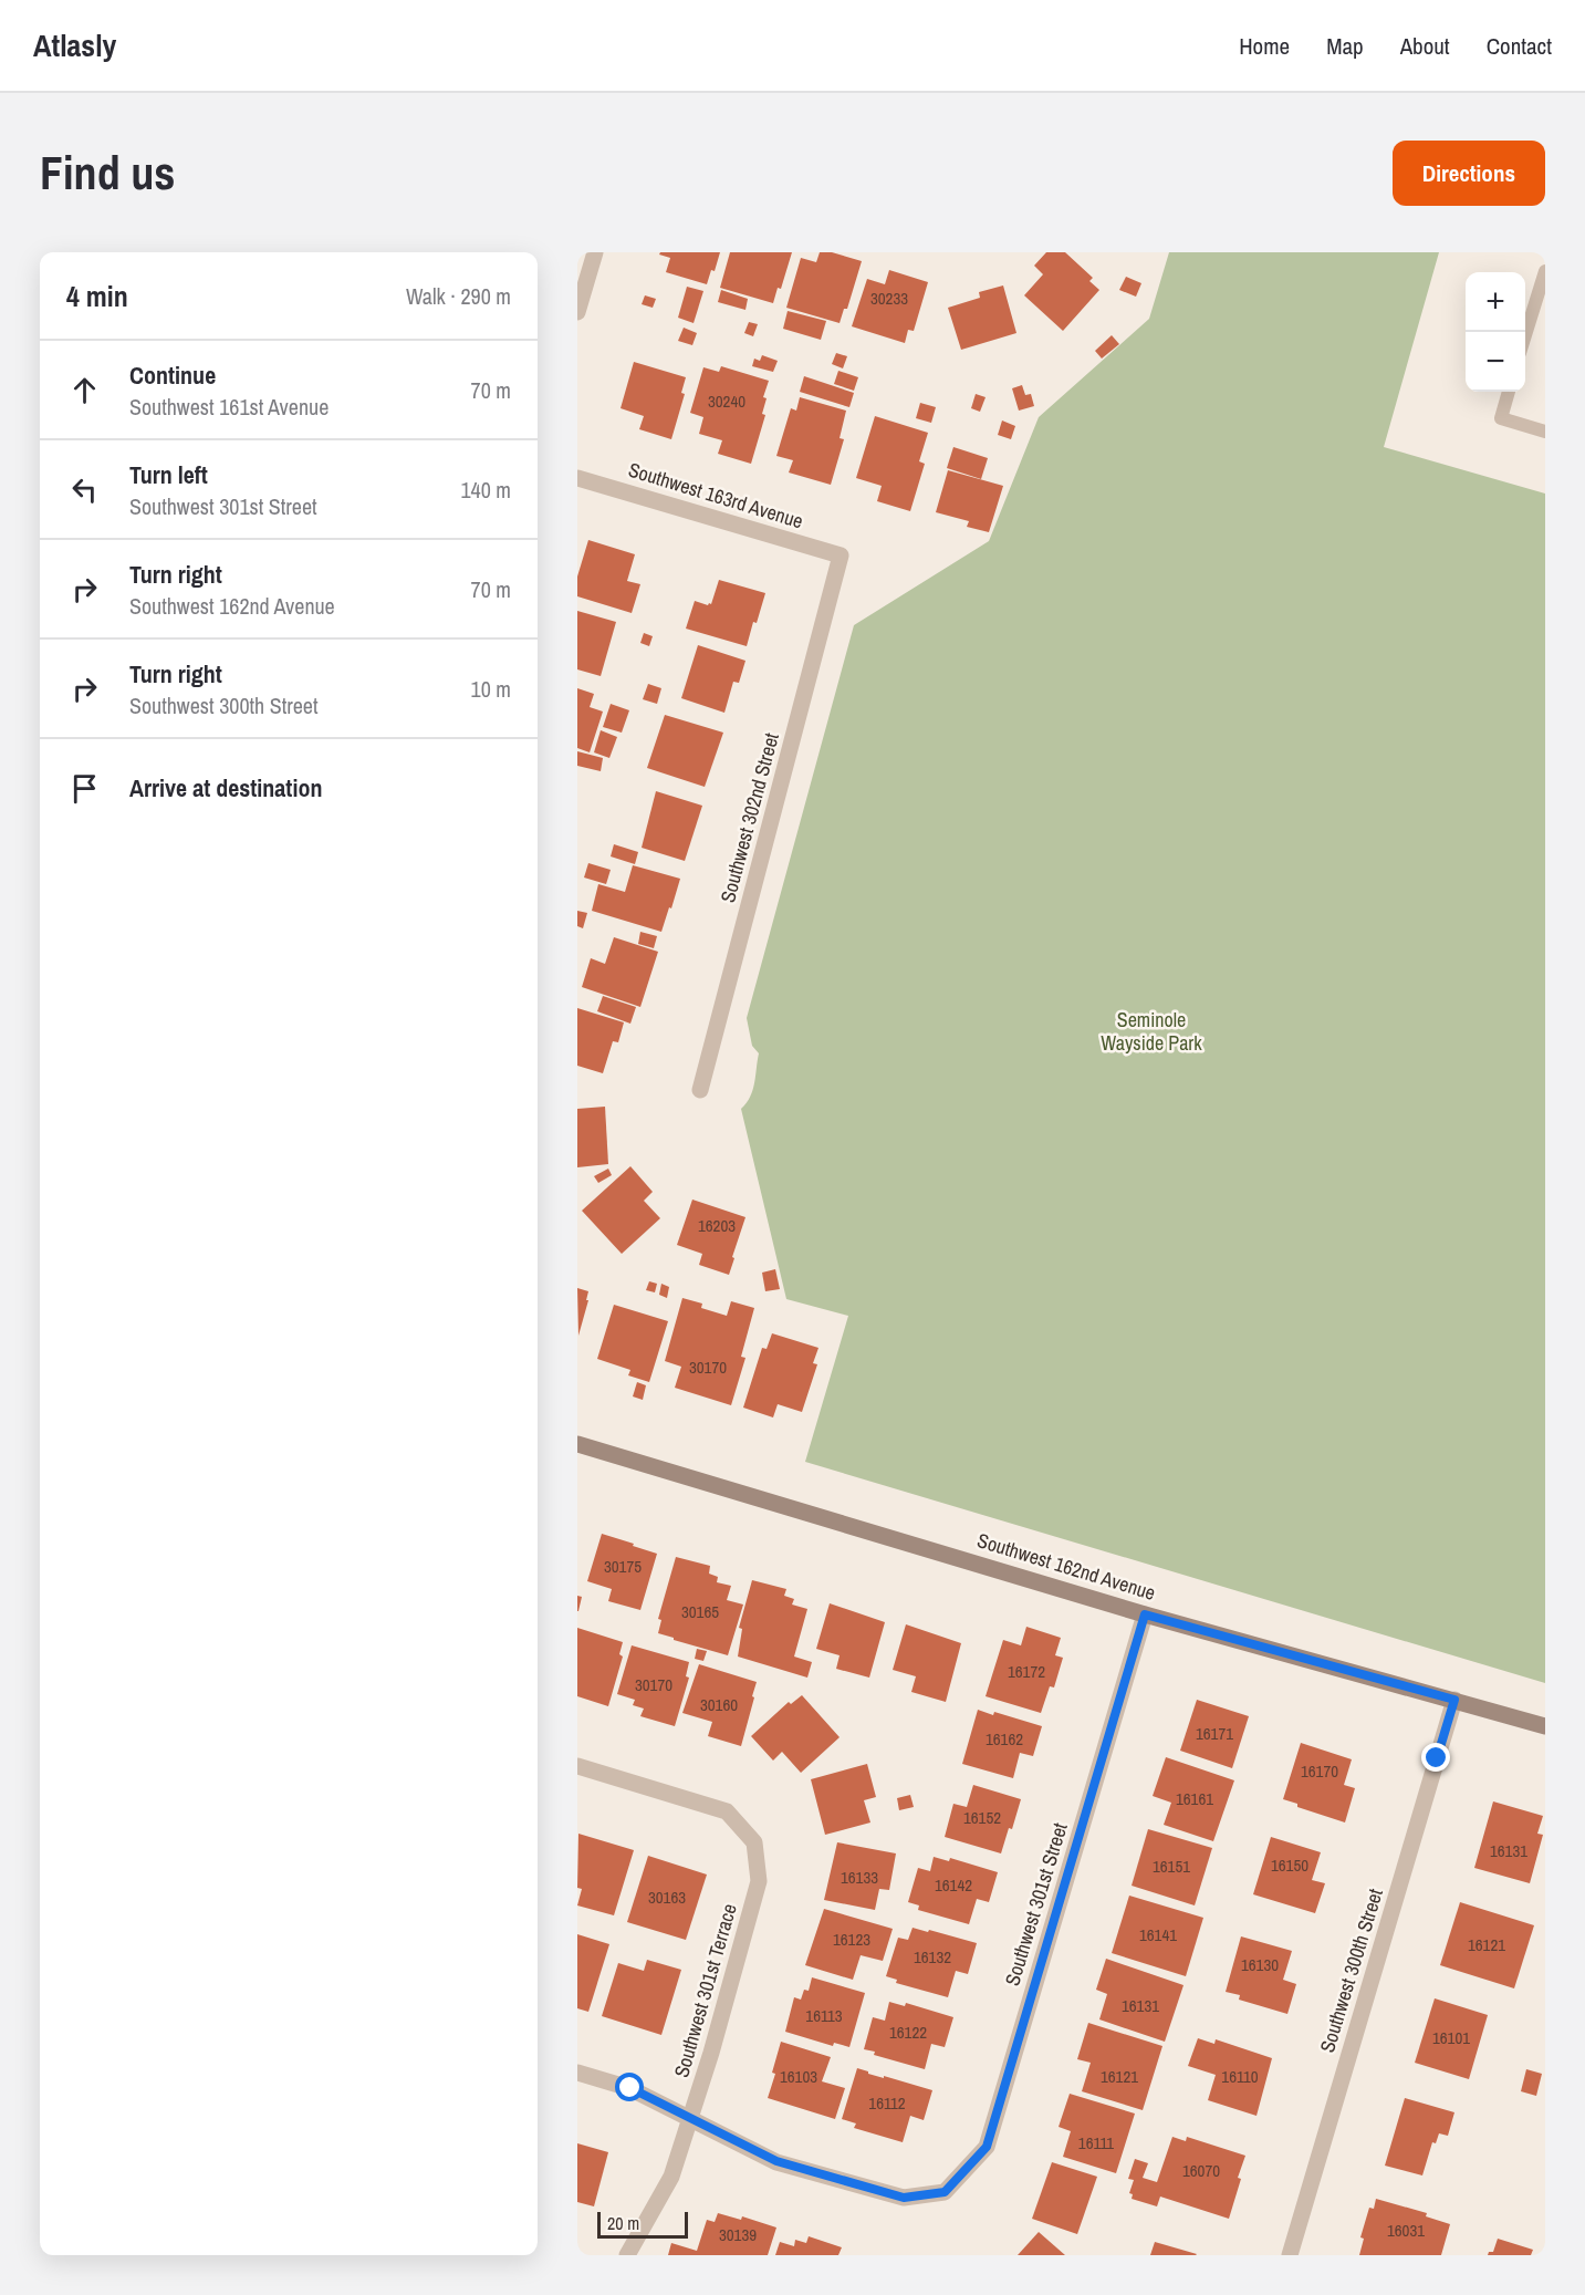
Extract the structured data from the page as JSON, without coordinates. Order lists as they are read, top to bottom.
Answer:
{
  "streets": {
    "street": [
      "Southwest 163rd Avenue",
      "Southwest 302nd Street",
      "Southwest 162nd Avenue",
      "Southwest 301st Street",
      "Southwest 300th Street",
      "Southwest 301st Terrace"
    ]
  },
  "crossings": [
    ["Southwest 163rd Avenue", "Southwest 302nd Street"],
    ["Southwest 162nd Avenue", "Southwest 301st Street"],
    ["Southwest 162nd Avenue", "Southwest 300th Street"],
    ["Southwest 301st Street", "Southwest 301st Terrace"]
  ],
  "parks": ["Seminole Wayside Park"],
  "house_numbers": [
    "30233",
    "30240",
    "16203",
    "30170",
    "30175",
    "30165",
    "16172",
    "30170",
    "30160",
    "16171",
    "16162",
    "16170",
    "16161",
    "16152",
    "16131",
    "16150",
    "16151",
    "16133",
    "16142",
    "30163",
    "16141",
    "16123",
    "16121",
    "16132",
    "16130",
    "16131",
    "16113",
    "16122",
    "16101",
    "16103",
    "16121",
    "16110",
    "16112",
    "16111",
    "16070",
    "16031",
    "30139"
  ],
  "scale_bar": "20 m",
  "page": {
    "header": "Atlasly",
    "nav": [
      "Home",
      "Map",
      "About",
      "Contact"
    ],
    "buttons": "Directions",
    "title": "Find us",
    "heading": ["4 min", "Walk · 290 m"],
    "map_buttons": ["+", "−"],
    "list": [
      ["Continue", "Southwest 161st Avenue", "70 m"],
      ["Turn left", "Southwest 301st Street", "140 m"],
      ["Turn right", "Southwest 162nd Avenue", "70 m"],
      ["Turn right", "Southwest 300th Street", "10 m"],
      "Arrive at destination"
    ],
    "scale": "20 m"
  }
}
